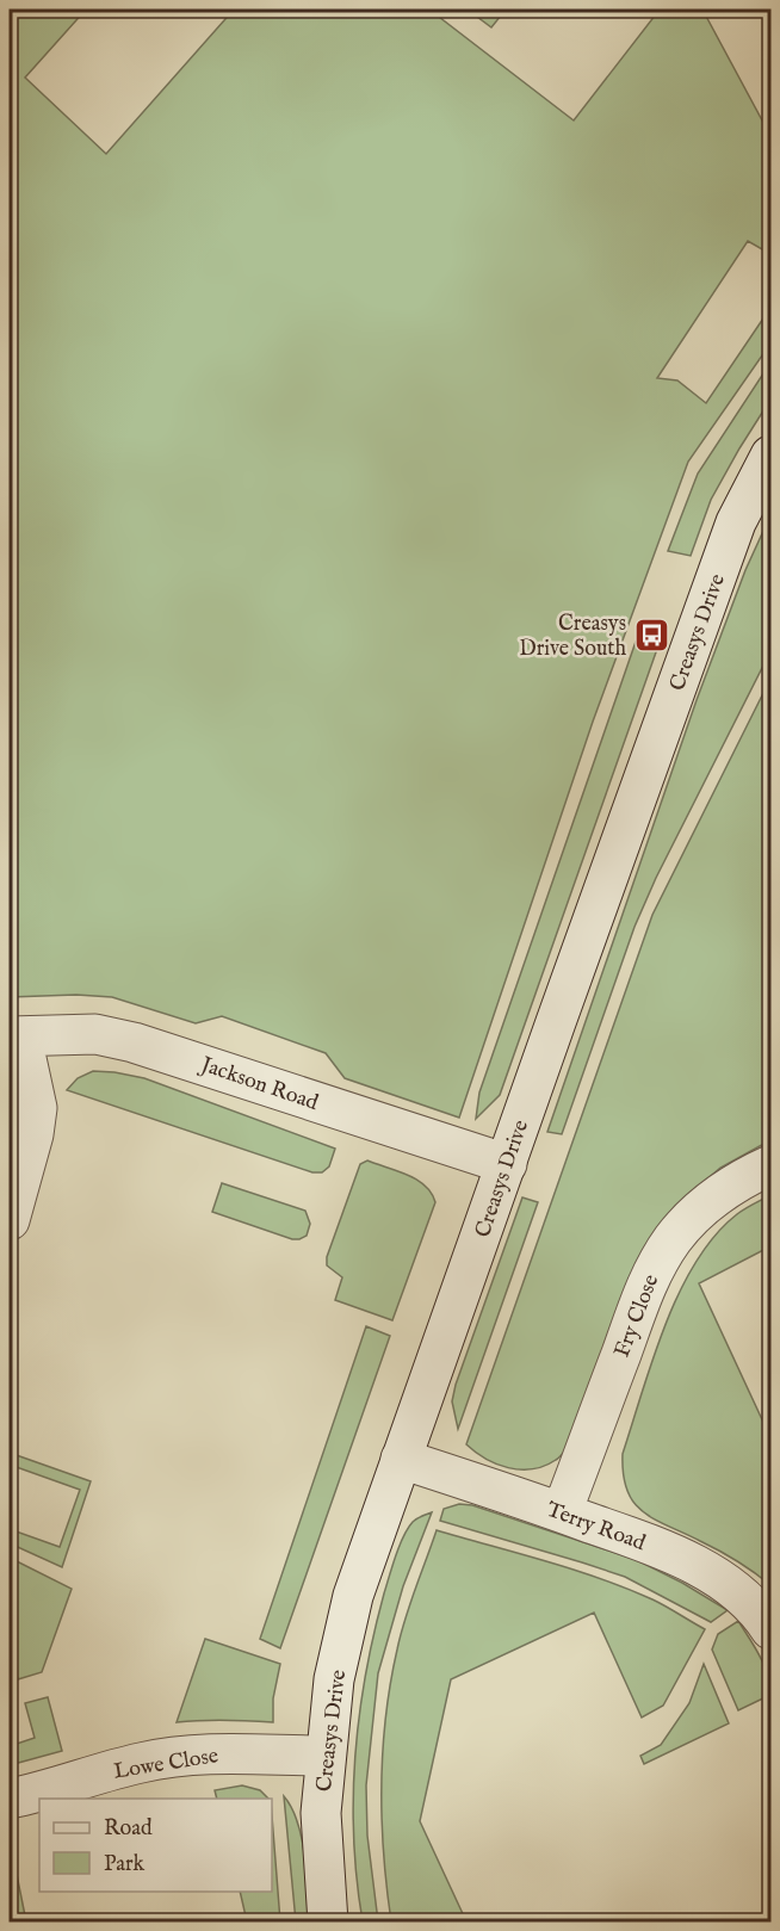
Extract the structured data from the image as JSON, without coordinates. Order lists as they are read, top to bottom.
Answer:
{
  "streets": {
    "street": [
      "Creasys Drive",
      "Jackson Road",
      "Fry Close",
      "Terry Road",
      "Lowe Close"
    ]
  },
  "crossings": [
    ["Creasys Drive", "Jackson Road"],
    ["Creasys Drive", "Terry Road"],
    ["Creasys Drive", "Lowe Close"],
    ["Fry Close", "Terry Road"]
  ],
  "places": {
    "bus stop": ["Creasys Drive South"]
  },
  "legend": ["Road", "Park"]
}
